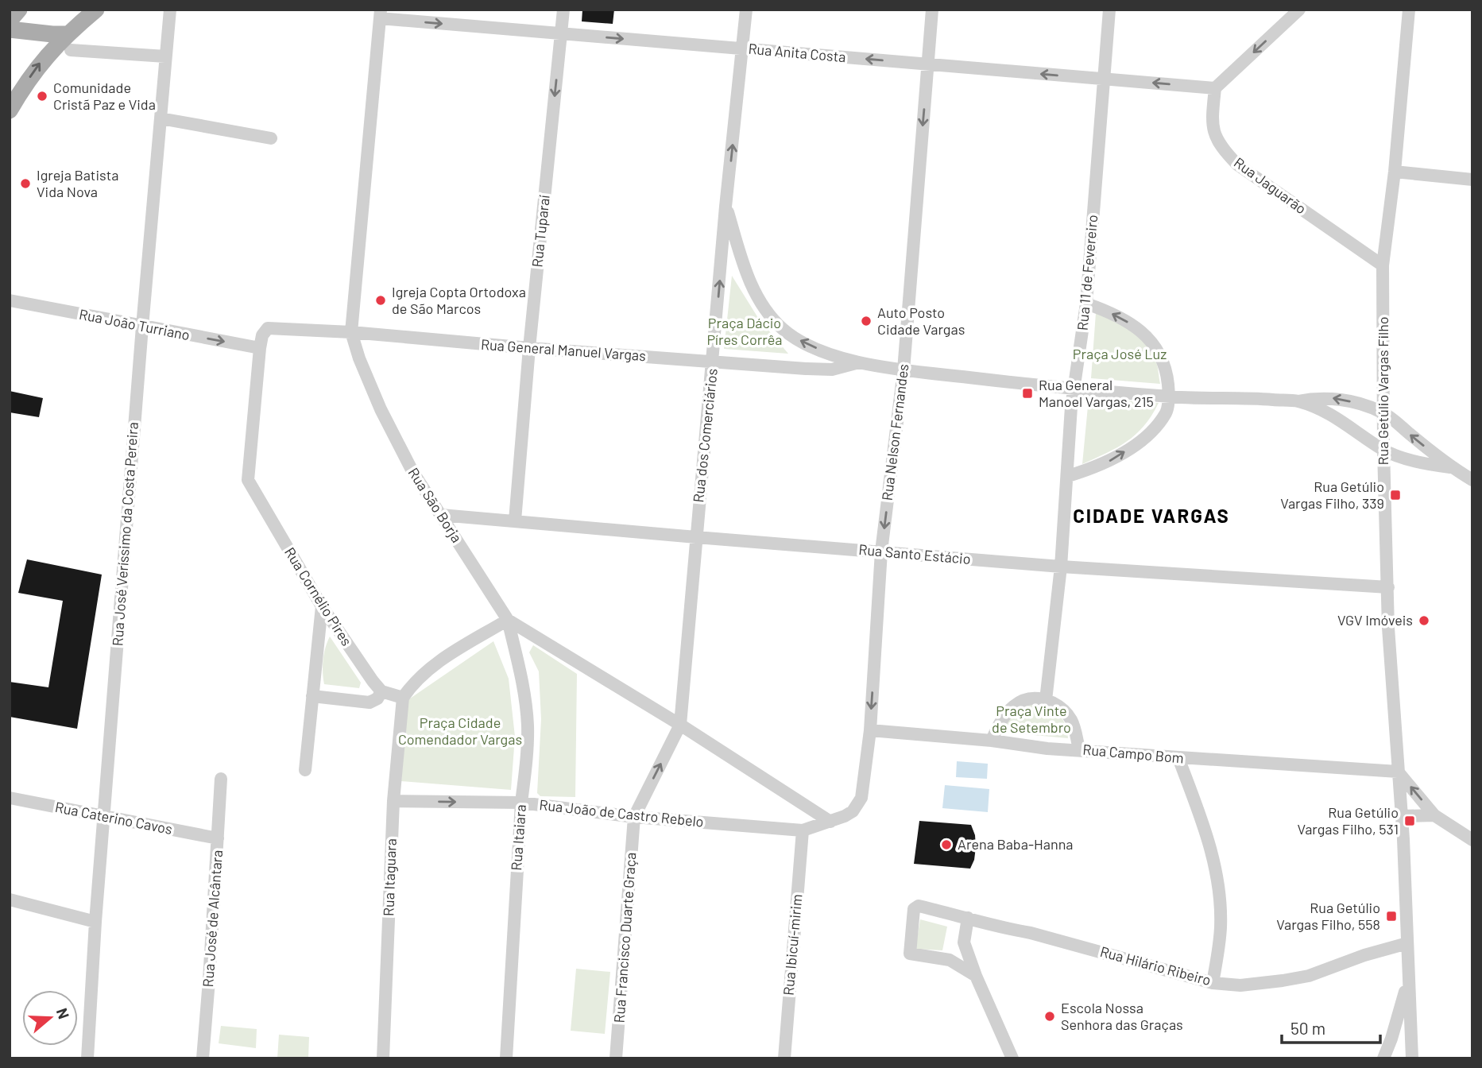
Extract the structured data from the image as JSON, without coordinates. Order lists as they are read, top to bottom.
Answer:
{
  "streets": {
    "street": [
      "Rua Anita Costa",
      "Rua Jaguarão",
      "Rua Tuparaí",
      "Rua 11 de Fevereiro",
      "Rua João Turriano",
      "Rua General Manuel Vargas",
      "Rua Getúlio Vargas Filho",
      "Rua Nelson Fernandes",
      "Rua dos Comerciários",
      "Rua São Borja",
      "Rua José Veríssimo da Costa Pereira",
      "Rua Santo Estácio",
      "Rua Cornélio Pires",
      "Rua Campo Bom",
      "Rua João de Castro Rebelo",
      "Rua Caterino Cavos",
      "Rua Itaiara",
      "Rua Itaguara",
      "Rua José de Alcântara",
      "Rua Francisco Duarte Graça",
      "Rua Ibicuí-mirim",
      "Rua Hilário Ribeiro"
    ]
  },
  "crossings": [
    ["Rua Anita Costa", "Rua Jaguarão"],
    ["Rua Anita Costa", "Rua Tuparaí"],
    ["Rua Anita Costa", "Rua 11 de Fevereiro"],
    ["Rua Anita Costa", "Rua Nelson Fernandes"],
    ["Rua Anita Costa", "Rua dos Comerciários"],
    ["Rua Anita Costa", "Rua São Borja"],
    ["Rua Jaguarão", "Rua Getúlio Vargas Filho"],
    ["Rua Tuparaí", "Rua General Manuel Vargas"],
    ["Rua Tuparaí", "Rua Santo Estácio"],
    ["Rua 11 de Fevereiro", "Rua Santo Estácio"],
    ["Rua João Turriano", "Rua General Manuel Vargas"],
    ["Rua João Turriano", "Rua José Veríssimo da Costa Pereira"],
    ["Rua João Turriano", "Rua Cornélio Pires"],
    ["Rua General Manuel Vargas", "Rua dos Comerciários"],
    ["Rua General Manuel Vargas", "Rua São Borja"],
    ["Rua General Manuel Vargas", "Rua Cornélio Pires"],
    ["Rua Getúlio Vargas Filho", "Rua Santo Estácio"],
    ["Rua Getúlio Vargas Filho", "Rua Campo Bom"],
    ["Rua Getúlio Vargas Filho", "Rua Hilário Ribeiro"],
    ["Rua Nelson Fernandes", "Rua São Borja"],
    ["Rua Nelson Fernandes", "Rua Santo Estácio"],
    ["Rua Nelson Fernandes", "Rua Campo Bom"],
    ["Rua Nelson Fernandes", "Rua João de Castro Rebelo"],
    ["Rua dos Comerciários", "Rua São Borja"],
    ["Rua dos Comerciários", "Rua Santo Estácio"],
    ["Rua dos Comerciários", "Rua João de Castro Rebelo"],
    ["Rua dos Comerciários", "Rua Francisco Duarte Graça"],
    ["Rua São Borja", "Rua Santo Estácio"],
    ["Rua São Borja", "Rua Itaiara"],
    ["Rua José Veríssimo da Costa Pereira", "Rua Caterino Cavos"],
    ["Rua João de Castro Rebelo", "Rua Itaiara"],
    ["Rua João de Castro Rebelo", "Rua Itaguara"],
    ["Rua João de Castro Rebelo", "Rua Francisco Duarte Graça"],
    ["Rua João de Castro Rebelo", "Rua Ibicuí-mirim"],
    ["Rua Caterino Cavos", "Rua José de Alcântara"]
  ],
  "one_way": [
    "Rua Tuparaí",
    "Rua João Turriano",
    "Rua Nelson Fernandes",
    "Rua dos Comerciários"
  ],
  "districts": ["CIDADE VARGAS"],
  "parks": [
    "Praça Dácio Píres Corrêa",
    "Praça José Luz",
    "Praça Vinte de Setembro",
    "Praça Cidade Comendador Vargas"
  ],
  "places": {
    "other": [
      "Comunidade Cristã Paz e Vida",
      "Igreja Batista Vida Nova",
      "Igreja Copta Ortodoxa de São Marcos",
      "Auto Posto Cidade Vargas",
      "VGV Imóveis",
      "Arena Baba-Hanna",
      "Escola Nossa Senhora das Graças"
    ],
    "transit": [
      "Rua General Manoel Vargas, 215",
      "Rua Getúlio Vargas Filho, 339",
      "Rua Getúlio Vargas Filho, 531",
      "Rua Getúlio Vargas Filho, 558"
    ]
  },
  "scale_bar": "50 m",
  "north": "right"
}
